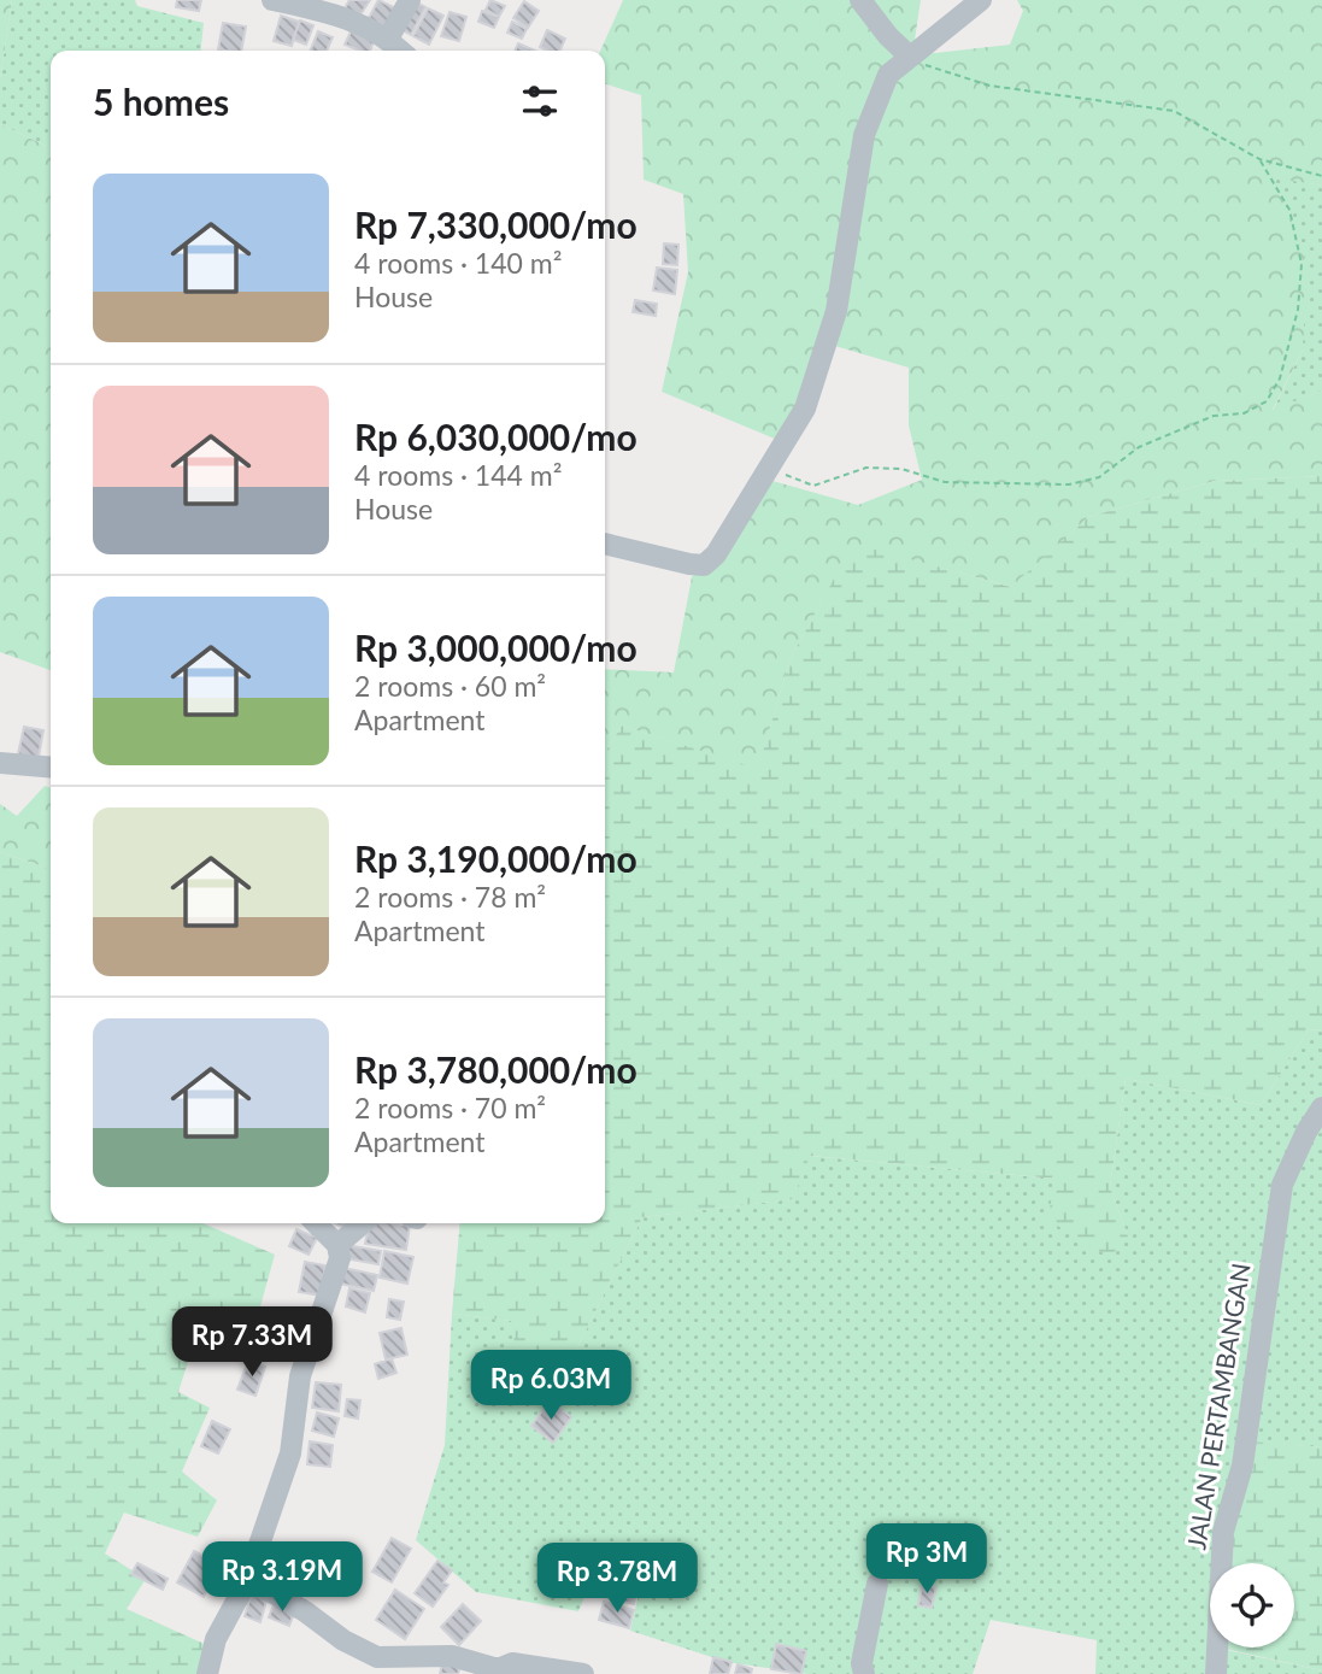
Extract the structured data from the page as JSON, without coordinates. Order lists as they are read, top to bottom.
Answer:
{
  "streets": {
    "street": ["JALAN PERTAMBANGAN"]
  },
  "page": {
    "heading": "5 homes",
    "list": [
      {
        "name": "Rp 7,330,000/mo",
        "note": "4 rooms · 140 m² · House"
      },
      {
        "name": "Rp 6,030,000/mo",
        "note": "4 rooms · 144 m² · House"
      },
      {
        "name": "Rp 3,000,000/mo",
        "note": "2 rooms · 60 m² · Apartment"
      },
      {
        "name": "Rp 3,190,000/mo",
        "note": "2 rooms · 78 m² · Apartment"
      },
      {
        "name": "Rp 3,780,000/mo",
        "note": "2 rooms · 70 m² · Apartment"
      }
    ],
    "price": [
      "Rp 7.33M",
      "Rp 6.03M",
      "Rp 3M",
      "Rp 3.19M",
      "Rp 3.78M"
    ]
  }
}
